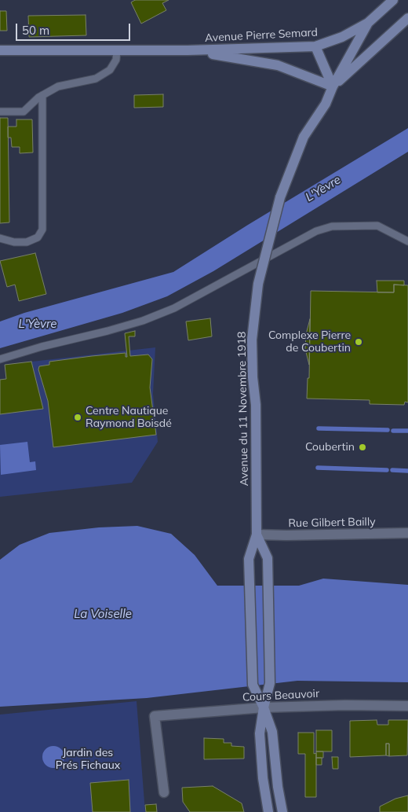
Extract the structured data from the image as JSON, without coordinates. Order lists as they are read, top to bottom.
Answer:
{
  "streets": {
    "main road": ["Avenue Pierre Semard", "Avenue du 11 Novembre 1918"],
    "street": ["Rue Gilbert Bailly", "Cours Beauvoir"]
  },
  "crossings": [
    ["Avenue Pierre Semard", "Avenue du 11 Novembre 1918"],
    ["Avenue du 11 Novembre 1918", "Rue Gilbert Bailly"],
    ["Avenue du 11 Novembre 1918", "Cours Beauvoir"]
  ],
  "water": ["L'Yèvre", "La Voiselle"],
  "parks": ["Jardin des Prés Fichaux"],
  "places": ["Complexe Pierre de Coubertin", "Centre Nautique Raymond Boisdé", "Coubertin"],
  "scale_bar": "50 m"
}
